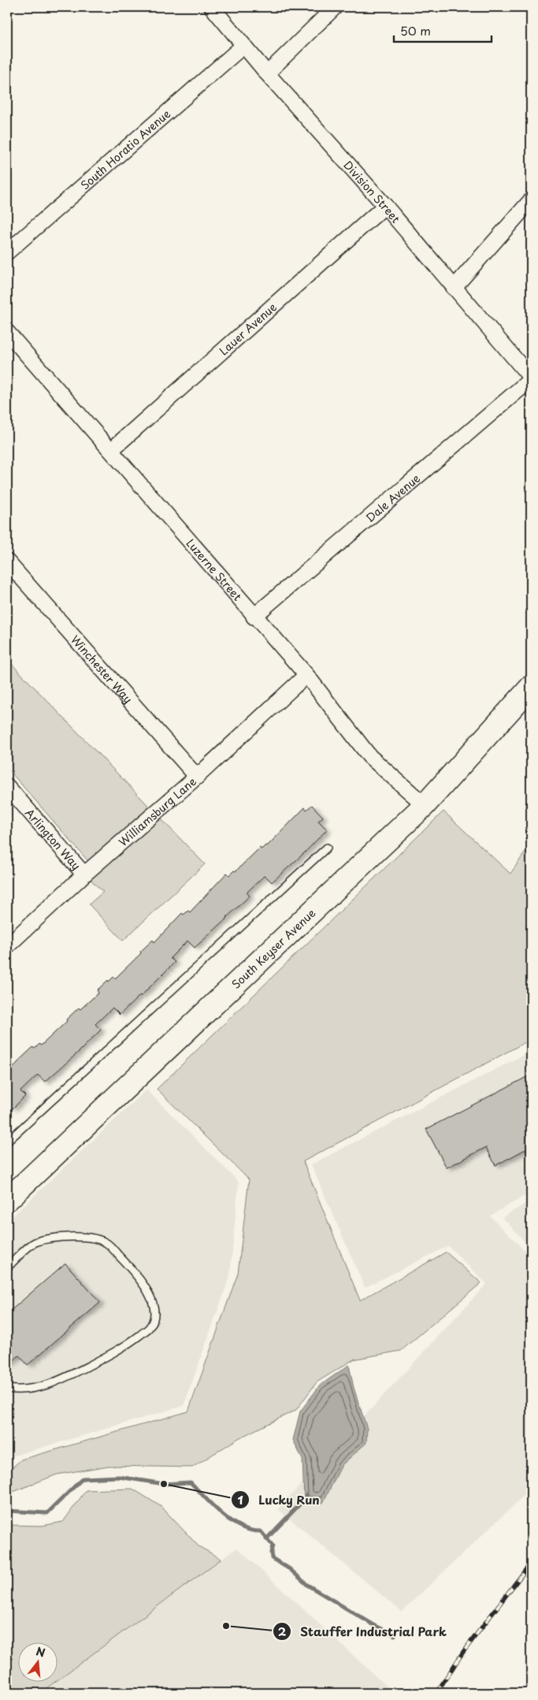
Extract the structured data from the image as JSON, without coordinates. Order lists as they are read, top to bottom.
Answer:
{
  "streets": {
    "main road": ["South Keyser Avenue"],
    "street": [
      "South Horatio Avenue",
      "Division Street",
      "Lauer Avenue",
      "Dale Avenue",
      "Luzerne Street",
      "Winchester Way",
      "Williamsburg Lane",
      "Arlington Way"
    ]
  },
  "crossings": [
    ["South Horatio Avenue", "Division Street"],
    ["Division Street", "Lauer Avenue"],
    ["Division Street", "Dale Avenue"],
    ["Lauer Avenue", "Luzerne Street"],
    ["Dale Avenue", "Luzerne Street"],
    ["Luzerne Street", "Williamsburg Lane"],
    ["Luzerne Street", "South Keyser Avenue"],
    ["Winchester Way", "Williamsburg Lane"],
    ["Williamsburg Lane", "Arlington Way"]
  ],
  "places": ["Lucky Run", "Stauffer Industrial Park"],
  "scale_bar": "50 m",
  "north": "top"
}
